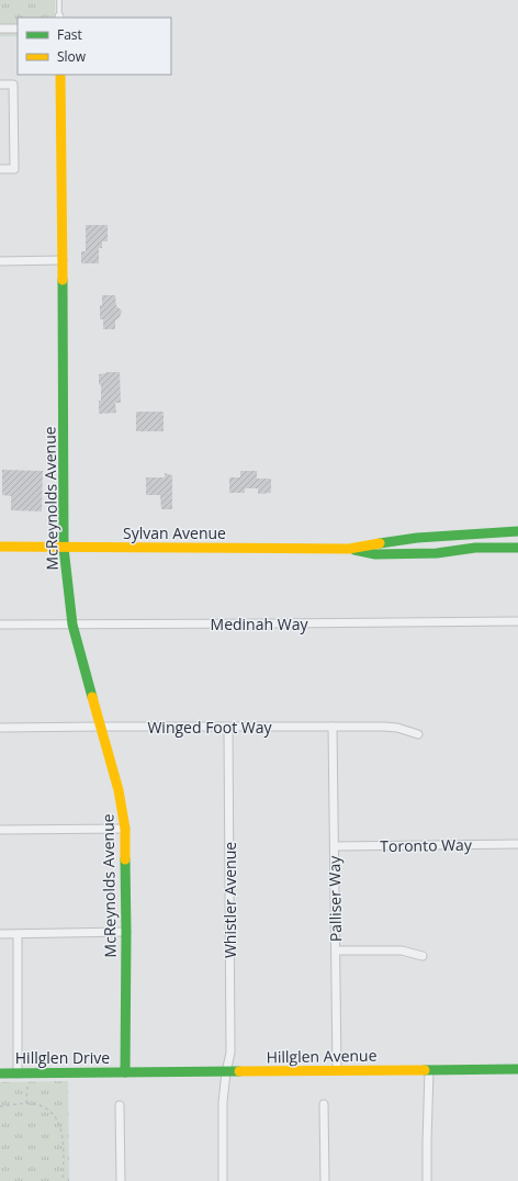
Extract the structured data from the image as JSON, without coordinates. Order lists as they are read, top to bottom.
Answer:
{
  "streets": {
    "street": [
      "McReynolds Avenue",
      "Sylvan Avenue",
      "Medinah Way",
      "Winged Foot Way",
      "Toronto Way",
      "Palliser Way",
      "Whistler Avenue",
      "Hillglen Avenue",
      "Hillglen Drive"
    ]
  },
  "crossings": [
    ["McReynolds Avenue", "Sylvan Avenue"],
    ["McReynolds Avenue", "Medinah Way"],
    ["McReynolds Avenue", "Winged Foot Way"],
    ["McReynolds Avenue", "Hillglen Avenue"],
    ["McReynolds Avenue", "Hillglen Drive"],
    ["Winged Foot Way", "Palliser Way"],
    ["Winged Foot Way", "Whistler Avenue"],
    ["Toronto Way", "Palliser Way"],
    ["Palliser Way", "Hillglen Avenue"],
    ["Whistler Avenue", "Hillglen Avenue"],
    ["Hillglen Avenue", "Hillglen Drive"]
  ],
  "legend": ["Fast", "Slow"]
}
